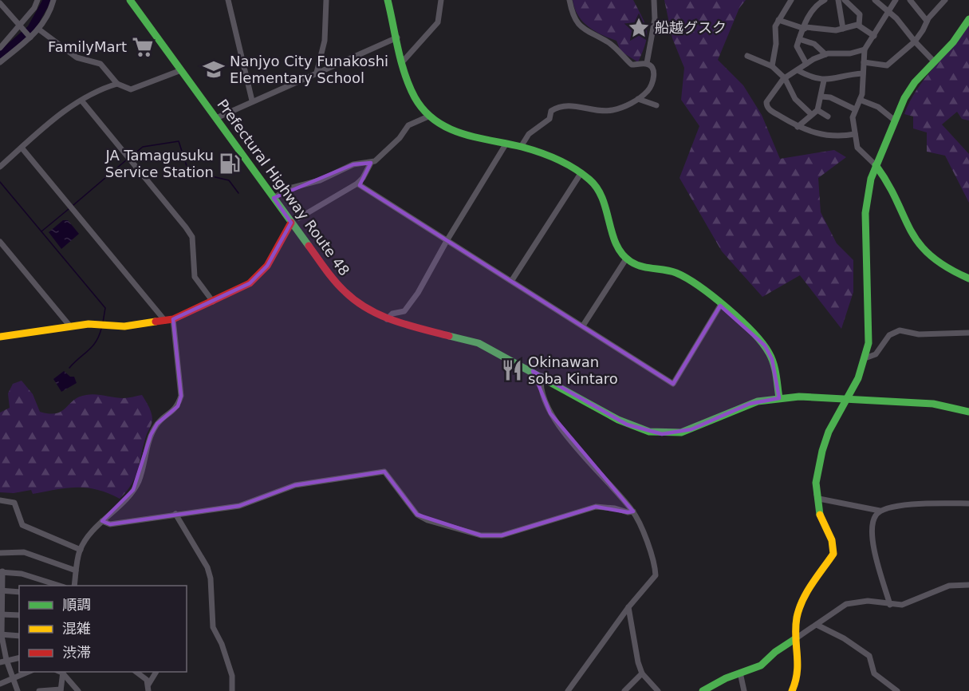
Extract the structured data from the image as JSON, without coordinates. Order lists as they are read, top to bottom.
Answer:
{
  "streets": {
    "street": ["Prefectural Highway Route 48"]
  },
  "places": {
    "place": ["船越グスク"],
    "supermarket": ["FamilyMart"],
    "school or university": ["Nanjyo City Funakoshi Elementary School"],
    "fuel station": ["JA Tamagusuku Service Station"],
    "restaurant": ["Okinawan soba Kintaro"]
  },
  "legend": ["順調", "混雑", "渋滞"]
}
